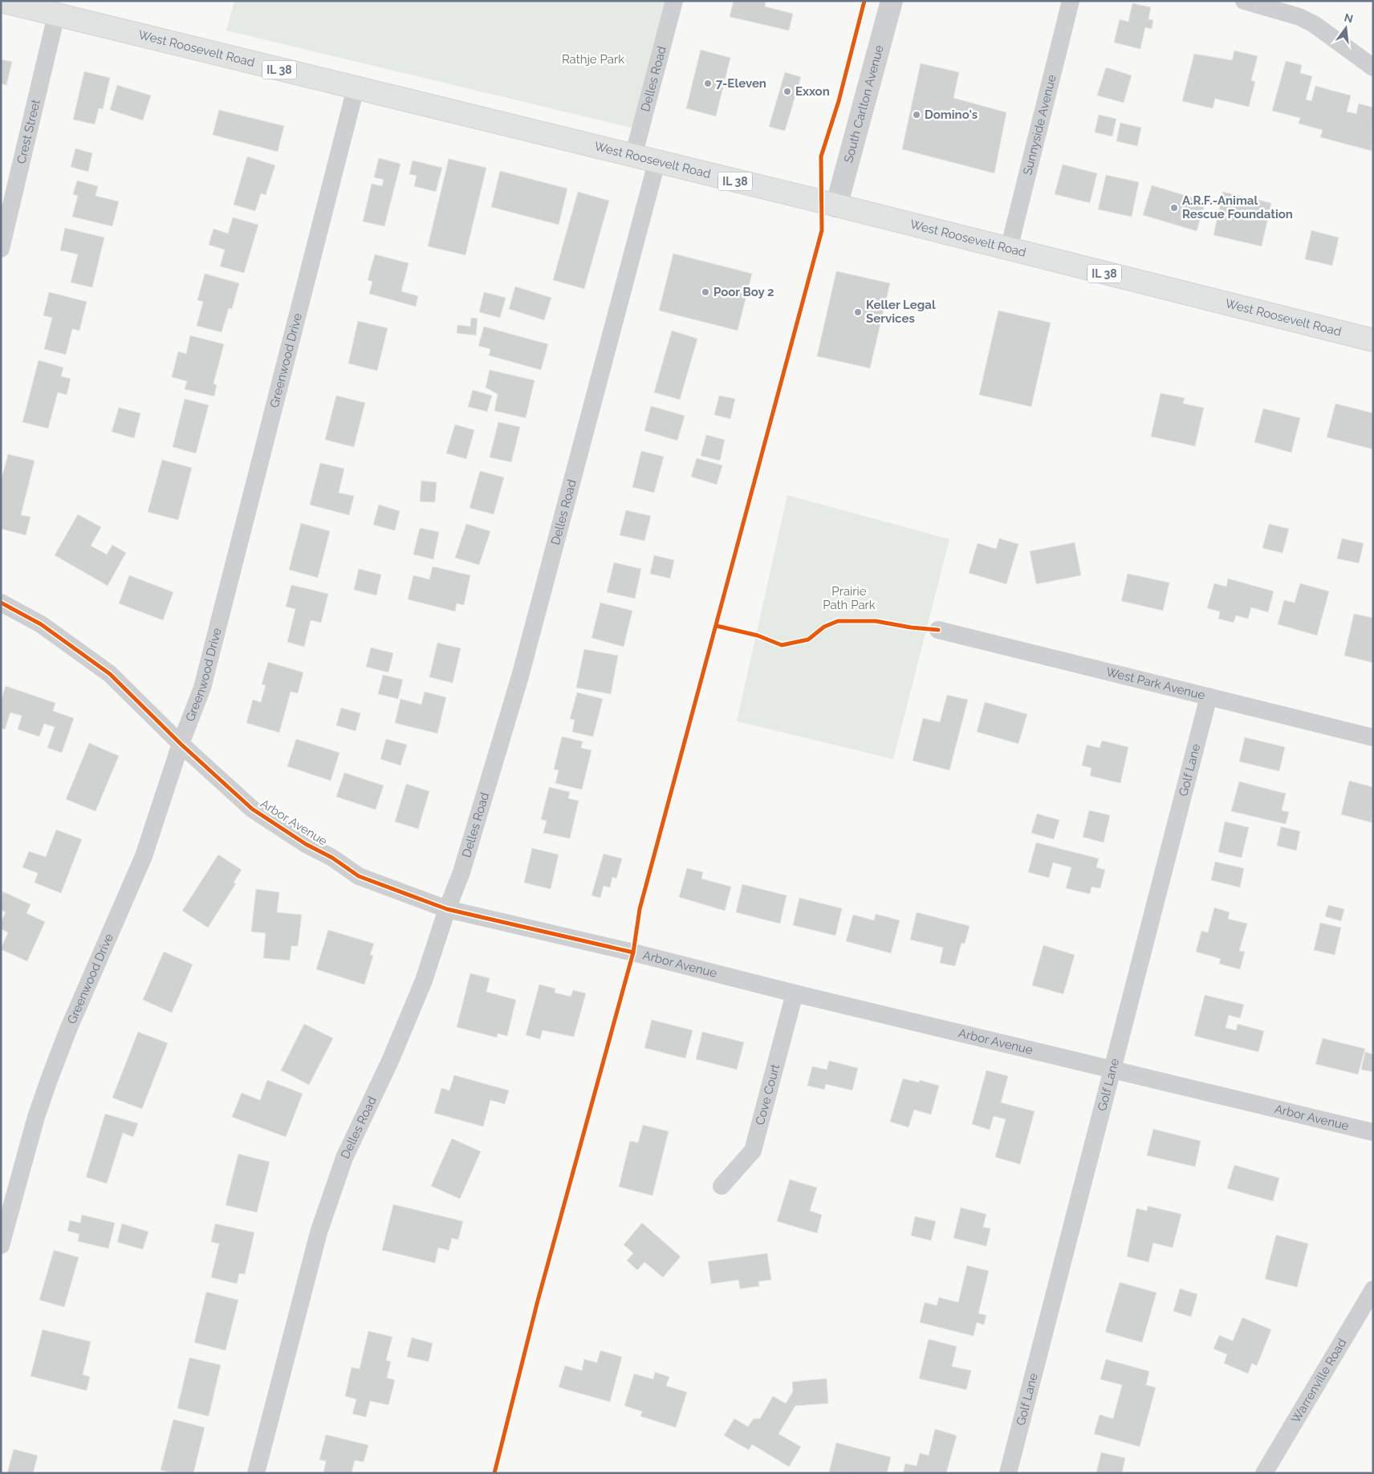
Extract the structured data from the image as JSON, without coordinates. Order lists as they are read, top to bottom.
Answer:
{
  "streets": {
    "main road": ["West Roosevelt Road", "IL 38"],
    "street": [
      "Delles Road",
      "South Carlton Avenue",
      "Sunnyside Avenue",
      "Crest Street",
      "Greenwood Drive",
      "West Park Avenue",
      "Golf Lane",
      "Arbor Avenue",
      "Cove Court",
      "Warrenville Road"
    ]
  },
  "crossings": [
    ["West Roosevelt Road", "Delles Road"],
    ["West Roosevelt Road", "South Carlton Avenue"],
    ["West Roosevelt Road", "Sunnyside Avenue"],
    ["West Roosevelt Road", "Crest Street"],
    ["West Roosevelt Road", "Greenwood Drive"],
    ["Delles Road", "Arbor Avenue"],
    ["Greenwood Drive", "Arbor Avenue"],
    ["West Park Avenue", "Golf Lane"],
    ["Golf Lane", "Arbor Avenue"],
    ["Arbor Avenue", "Cove Court"]
  ],
  "parks": ["Rathje Park", "Prairie Path Park"],
  "places": [
    "7-Eleven",
    "Exxon",
    "Domino's",
    "A.R.F.-Animal Rescue Foundation",
    "Poor Boy 2",
    "Keller Legal Services"
  ],
  "north": "top"
}
